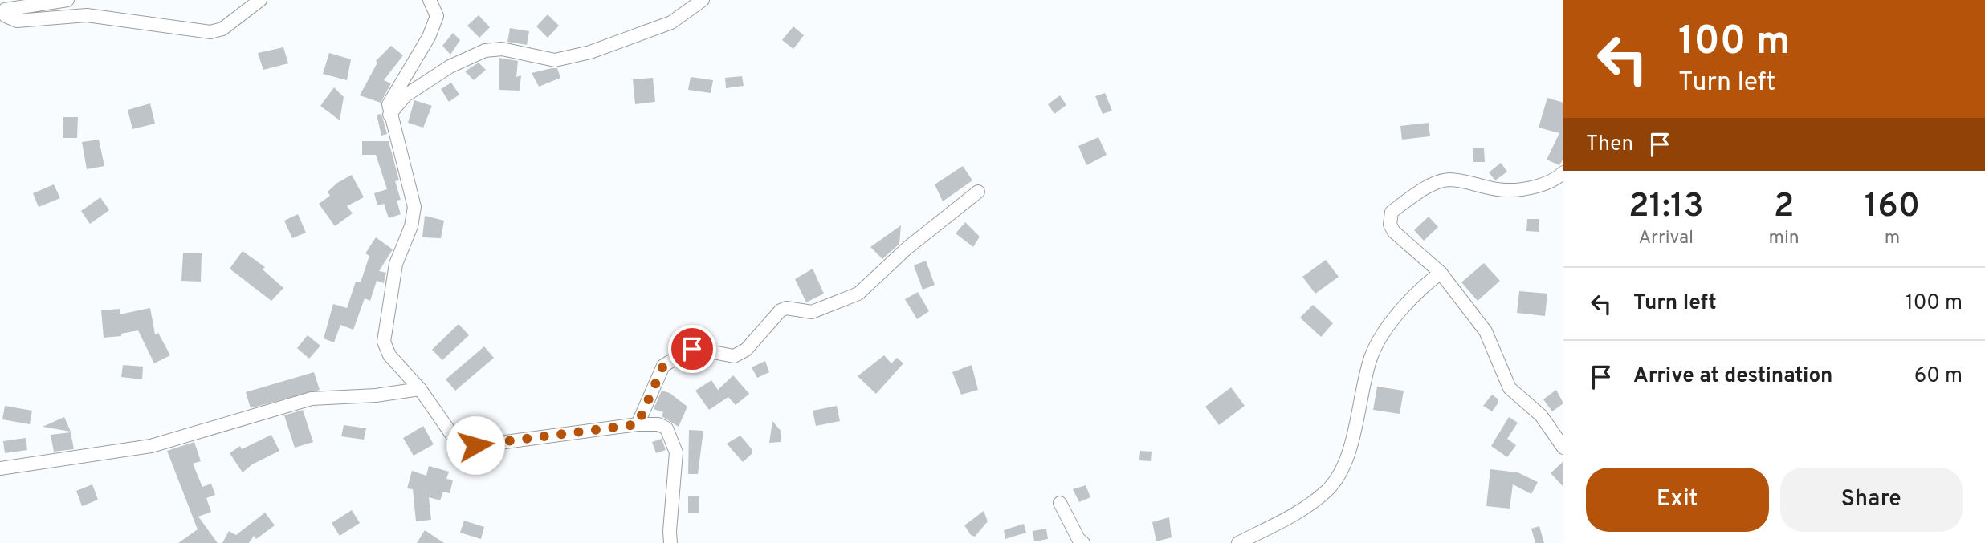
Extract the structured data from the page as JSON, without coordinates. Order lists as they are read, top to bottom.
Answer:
{
  "page": {
    "turn": ["100 m", "Turn left"],
    "then": "Then",
    "eta": [
      "21:13",
      "Arrival",
      "2",
      "min",
      "160",
      "m"
    ],
    "list": [
      {
        "name": "Turn left",
        "value": "100 m"
      },
      {
        "name": "Arrive at destination",
        "value": "60 m"
      }
    ],
    "buttons": ["Exit", "Share"]
  }
}
